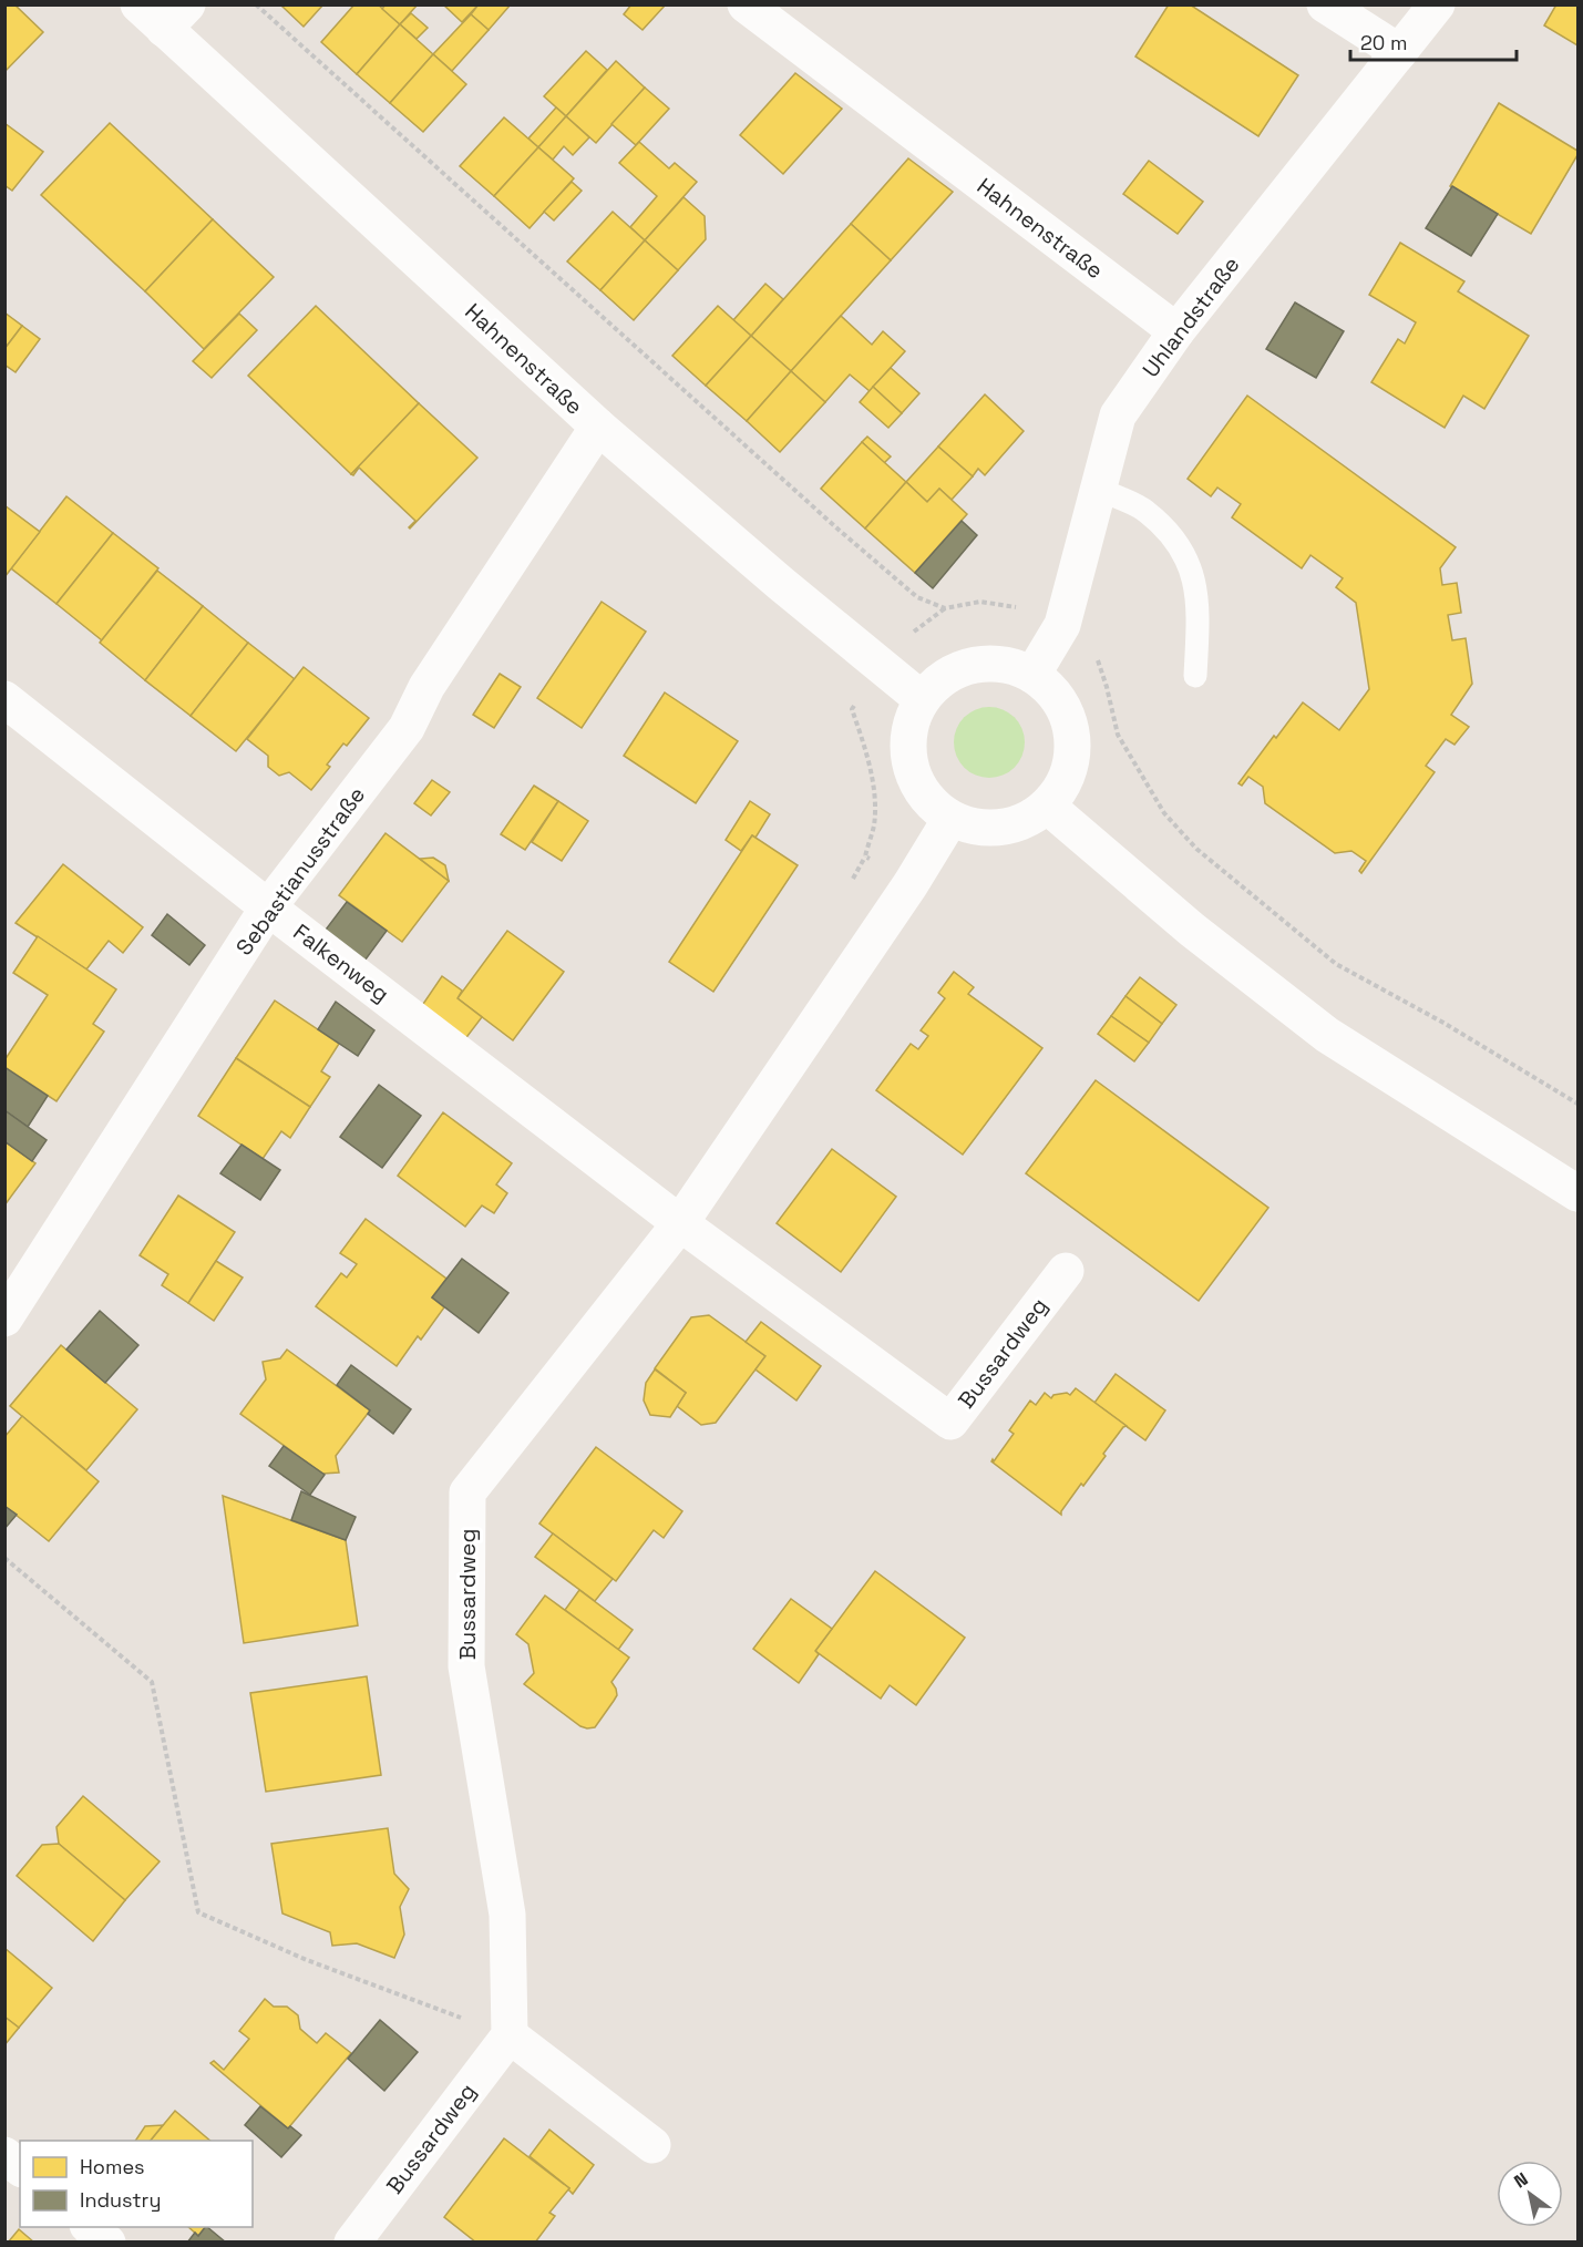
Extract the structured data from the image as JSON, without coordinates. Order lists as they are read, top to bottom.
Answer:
{
  "streets": {
    "street": [
      "Hahnenstraße",
      "Uhlandstraße",
      "Sebastianusstraße",
      "Falkenweg",
      "Bussardweg"
    ]
  },
  "crossings": [
    ["Hahnenstraße", "Uhlandstraße"],
    ["Hahnenstraße", "Sebastianusstraße"],
    ["Hahnenstraße", "Bussardweg"],
    ["Uhlandstraße", "Bussardweg"],
    ["Sebastianusstraße", "Falkenweg"],
    ["Falkenweg", "Bussardweg"]
  ],
  "legend": ["Homes", "Industry"],
  "scale_bar": "20 m",
  "north": "top left"
}
